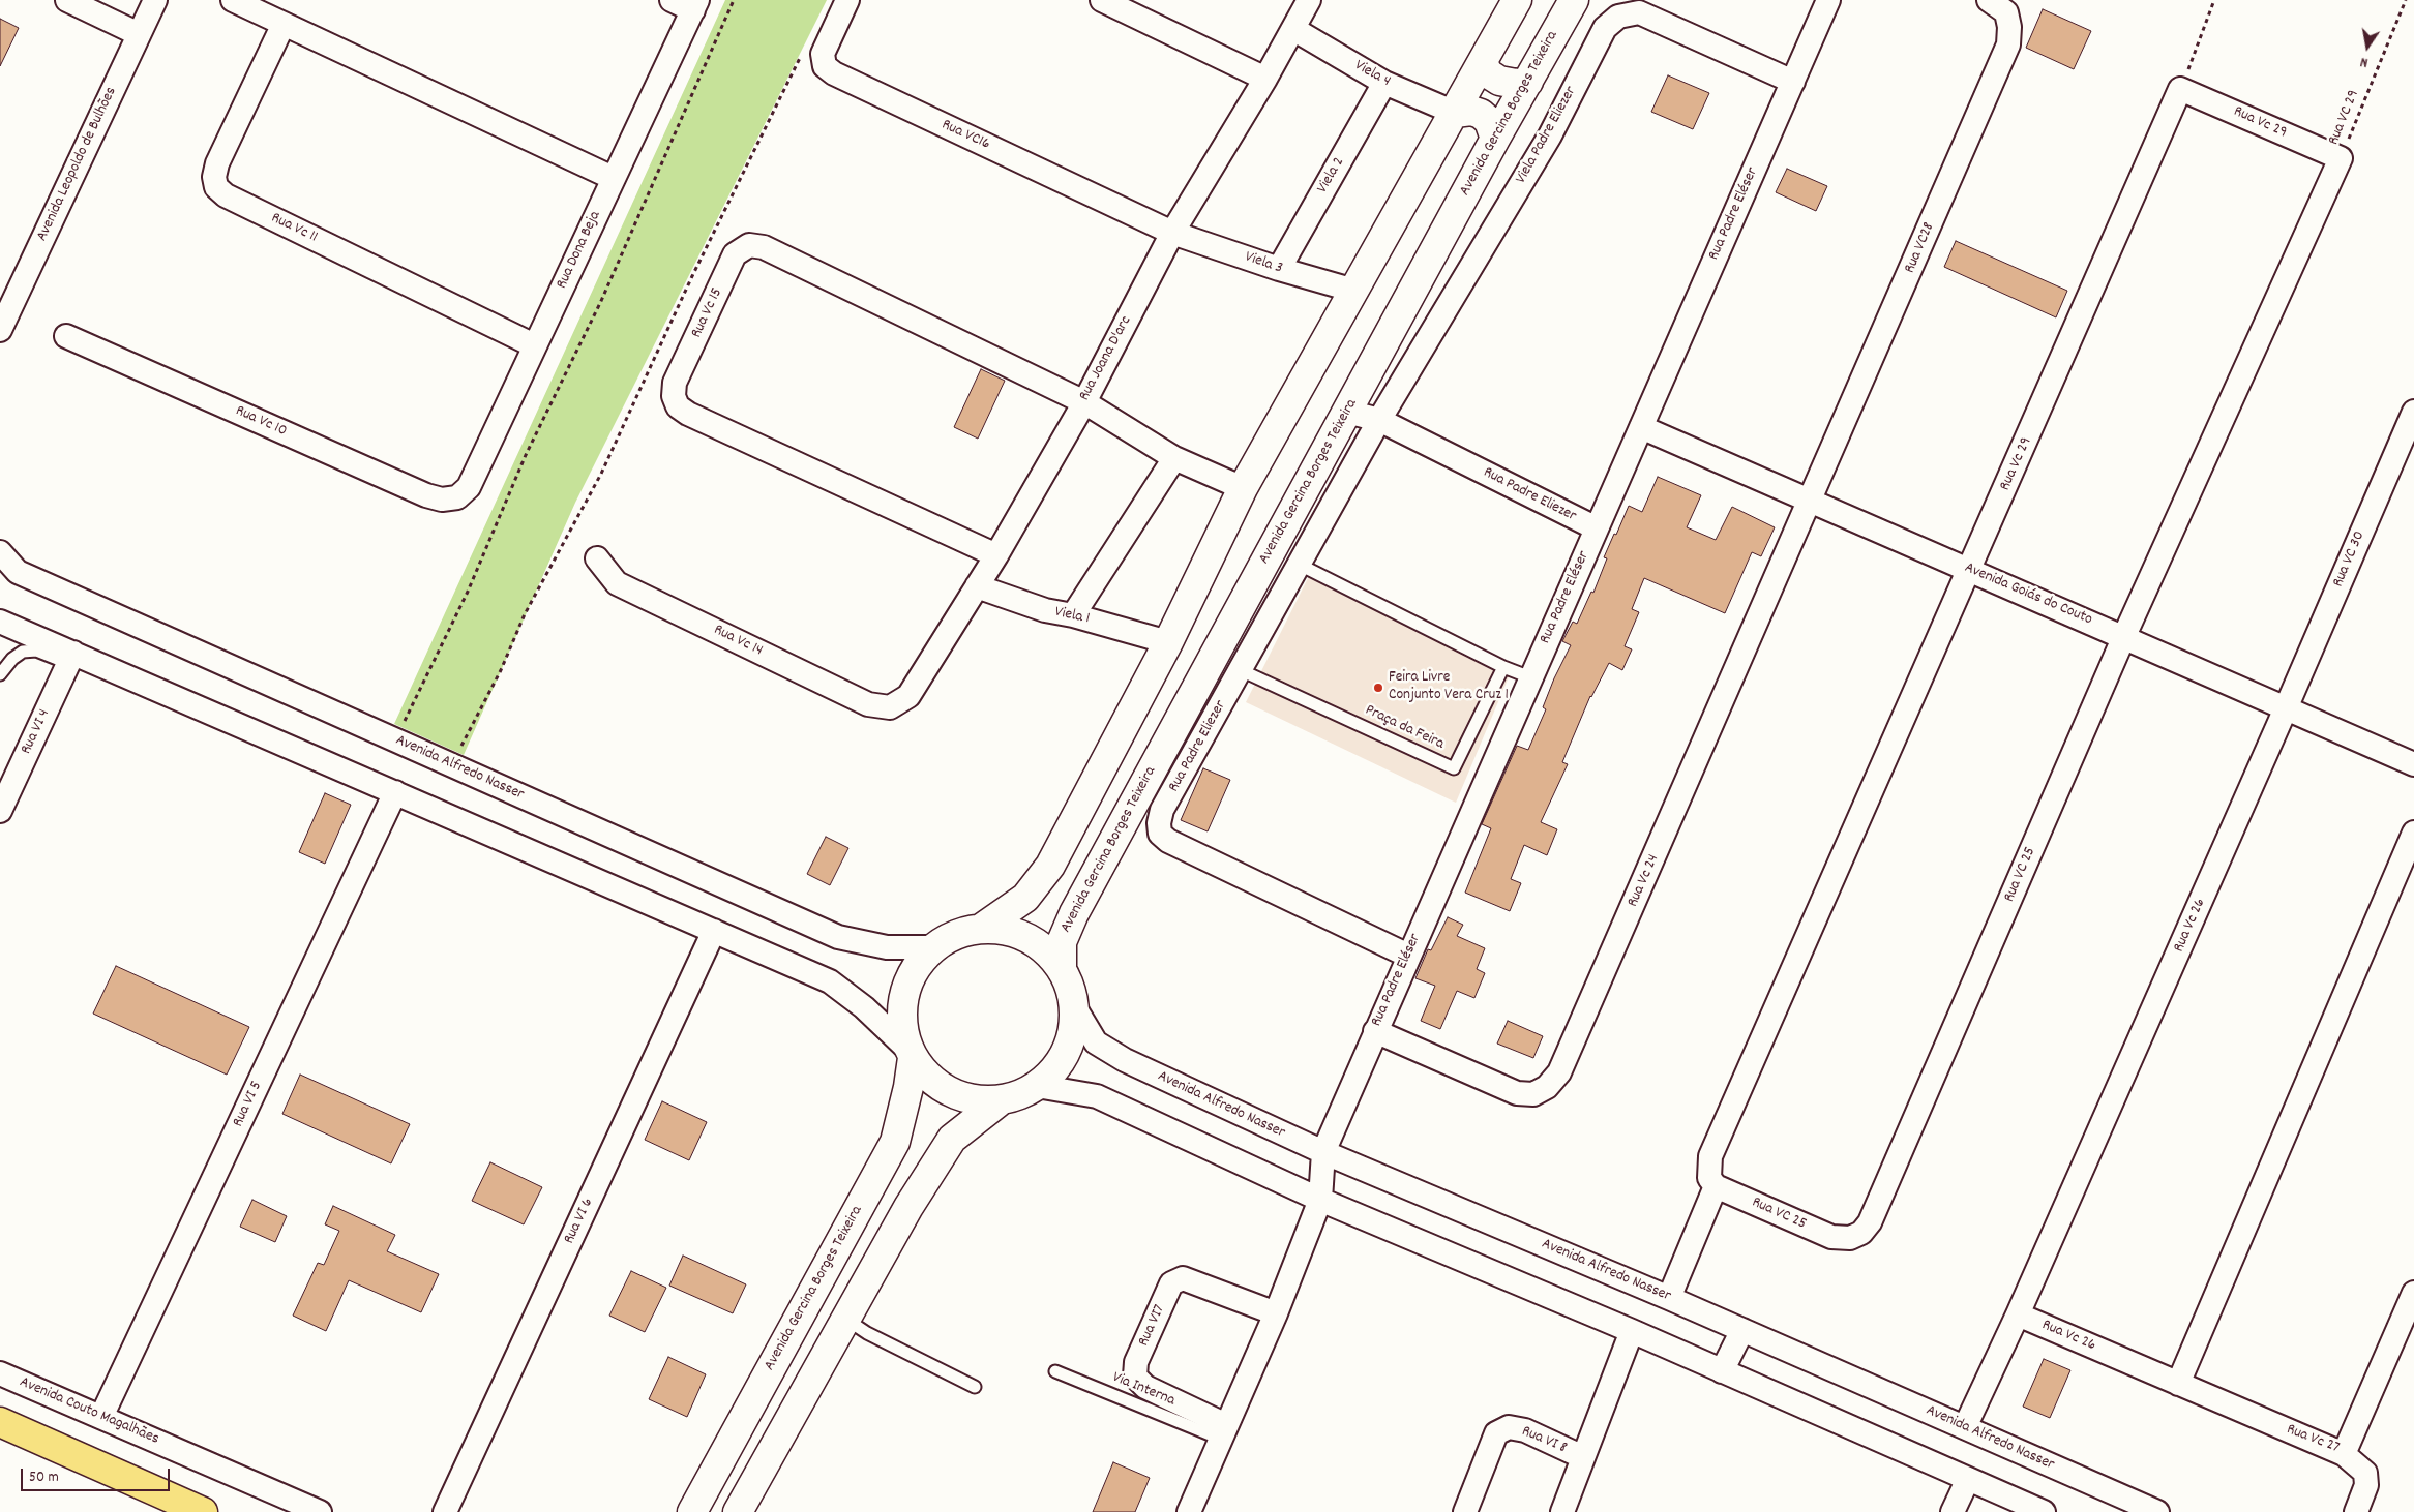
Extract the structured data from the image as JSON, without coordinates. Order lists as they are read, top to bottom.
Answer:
{
  "streets": {
    "main road": ["Avenida Gercina Borges Teixeira"],
    "street": [
      "Viela 4",
      "Rua Vc 29",
      "Rua VC16",
      "Viela Padre Eliezer",
      "Avenida Leopoldo de Bulhões",
      "Viela 2",
      "Rua Padre Eléser",
      "Rua Vc 11",
      "Rua VC28",
      "Rua Dona Beja",
      "Viela 3",
      "Rua Vc 15",
      "Rua Joana D'arc",
      "Rua Vc 10",
      "Rua Padre Eliezer",
      "Rua VC 30",
      "Avenida Goiás do Couto",
      "Viela 1",
      "Rua Vc 14",
      "Rua VI 4",
      "Avenida Alfredo Nasser",
      "Rua VC 25",
      "Rua Vc 24",
      "Rua Vc 26",
      "Rua VI 5",
      "Rua VI 6",
      "Rua VI7",
      "Avenida Couto Magalhães",
      "Rua Vc 27",
      "Rua VI 8"
    ],
    "lane": ["Praça da Feira", "Via Interna"],
    "path": ["Rua VC 29"]
  },
  "crossings": [
    ["Viela 4", "Viela 2"],
    ["Viela 4", "Rua Joana D'arc"],
    ["Avenida Gercina Borges Teixeira", "Rua Padre Eliezer"],
    ["Avenida Gercina Borges Teixeira", "Avenida Alfredo Nasser"],
    ["Rua VC 29", "Rua Vc 29"],
    ["Rua Vc 29", "Avenida Goiás do Couto"],
    ["Rua Vc 29", "Rua VC 25"],
    ["Rua VC16", "Viela 3"],
    ["Rua VC16", "Rua Joana D'arc"],
    ["Viela Padre Eliezer", "Rua Padre Eléser"],
    ["Viela Padre Eliezer", "Rua Padre Eliezer"],
    ["Viela 2", "Viela 3"],
    ["Rua Padre Eléser", "Rua Padre Eliezer"],
    ["Rua Padre Eléser", "Avenida Goiás do Couto"],
    ["Rua Padre Eléser", "Avenida Alfredo Nasser"],
    ["Rua Padre Eléser", "Rua Vc 24"],
    ["Rua Vc 11", "Rua Dona Beja"],
    ["Rua VC28", "Avenida Goiás do Couto"],
    ["Rua VC28", "Rua Vc 24"],
    ["Rua Dona Beja", "Rua Vc 10"],
    ["Viela 3", "Rua Joana D'arc"],
    ["Rua Vc 15", "Rua Joana D'arc"],
    ["Rua Joana D'arc", "Viela 1"],
    ["Rua Joana D'arc", "Rua Vc 14"],
    ["Rua Padre Eliezer", "Praça da Feira"],
    ["Rua VC 30", "Avenida Goiás do Couto"],
    ["Rua VC 30", "Rua Vc 26"],
    ["Avenida Goiás do Couto", "Rua VC 25"],
    ["Avenida Goiás do Couto", "Rua Vc 24"],
    ["Avenida Goiás do Couto", "Rua Vc 26"],
    ["Rua Vc 26", "Rua Vc 27"],
    ["Rua VI 5", "Avenida Couto Magalhães"],
    ["Rua VI7", "Via Interna"]
  ],
  "places": ["Feira Livre Conjunto Vera Cruz 1"],
  "scale_bar": "50 m",
  "north": "bottom"
}
